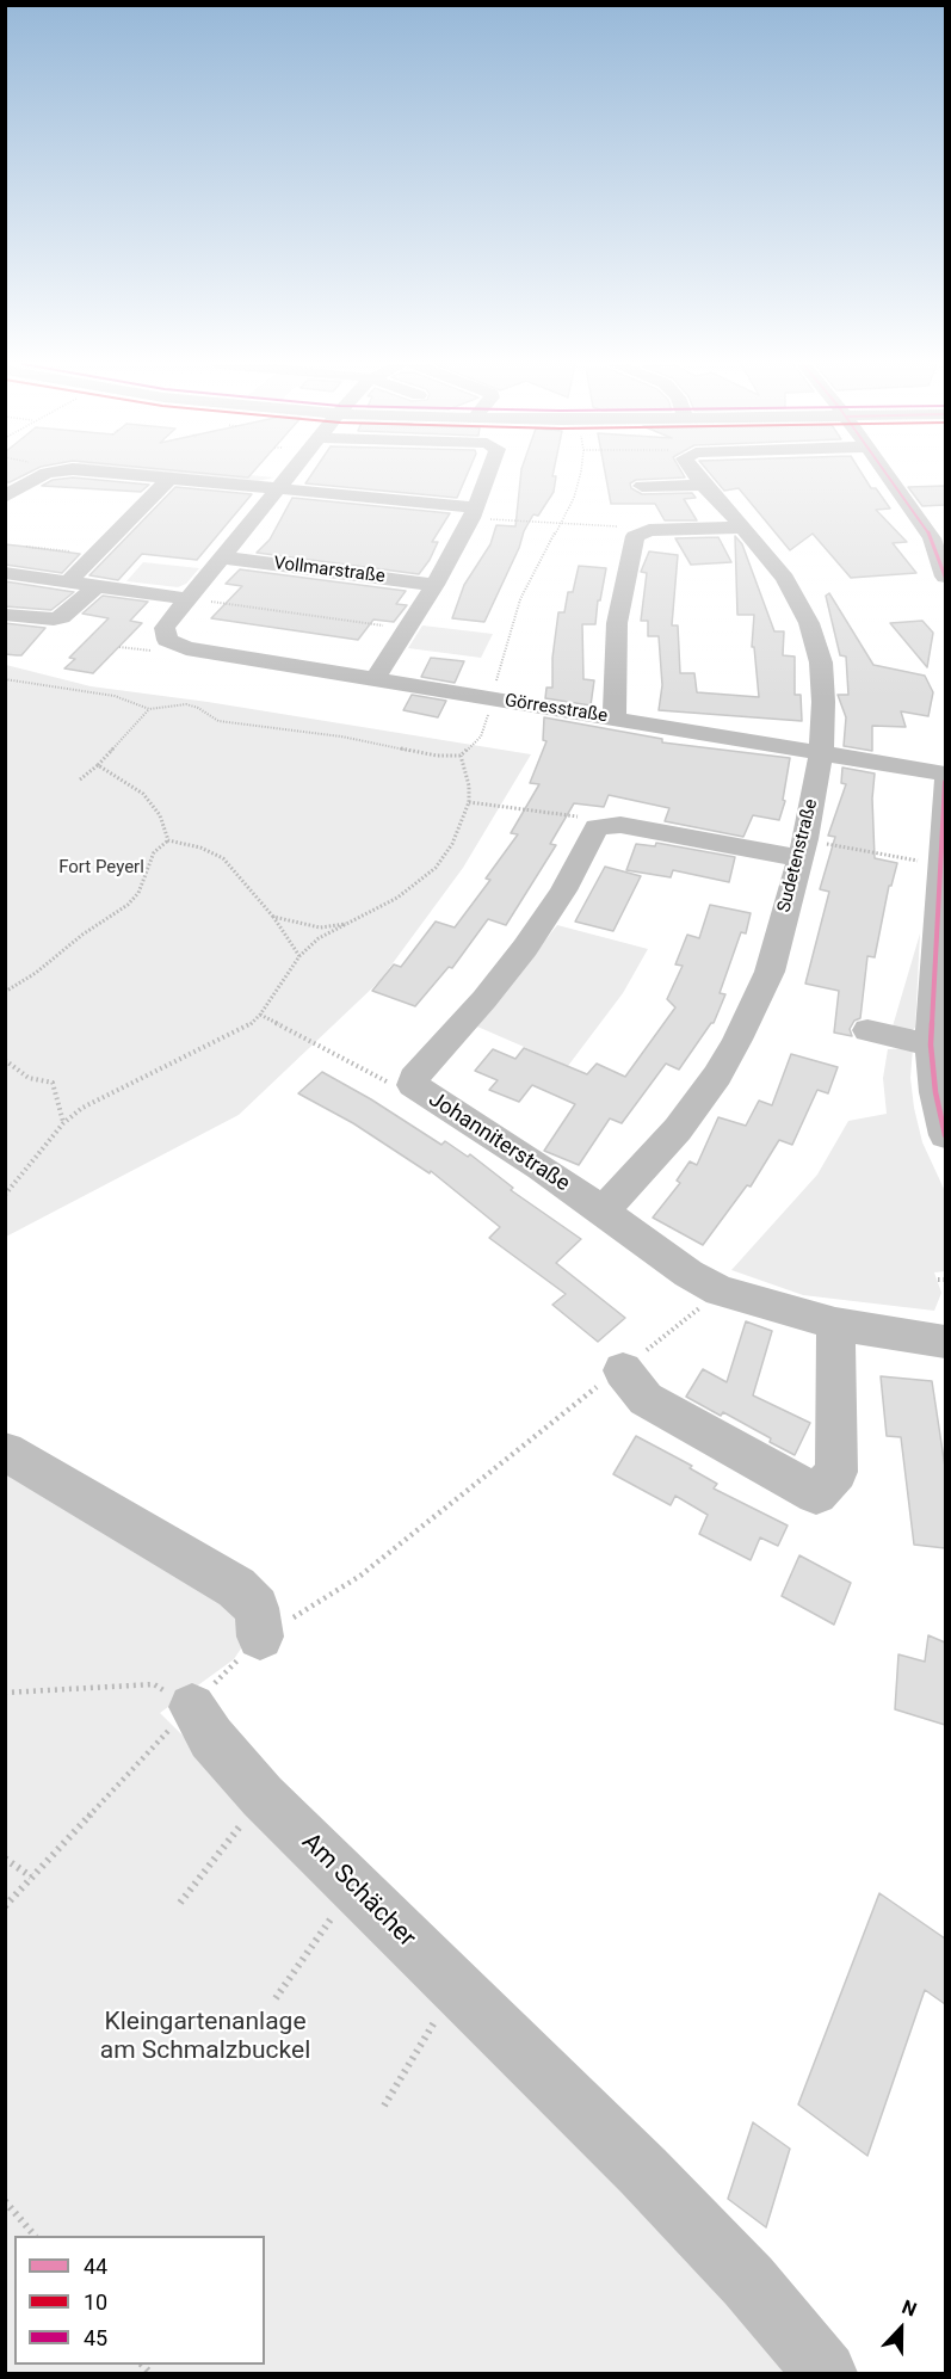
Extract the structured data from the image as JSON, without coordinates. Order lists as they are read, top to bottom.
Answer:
{
  "streets": {
    "street": [
      "Vollmarstraße",
      "Görresstraße",
      "Sudetenstraße",
      "Johanniterstraße",
      "Am Schächer"
    ]
  },
  "crossings": [
    ["Görresstraße", "Sudetenstraße"],
    ["Sudetenstraße", "Johanniterstraße"]
  ],
  "parks": ["Fort Peyerl", "Kleingartenanlage am Schmalzbuckel"],
  "lines": ["transit line 44"],
  "legend": ["44", "10", "45"],
  "north": "top"
}
